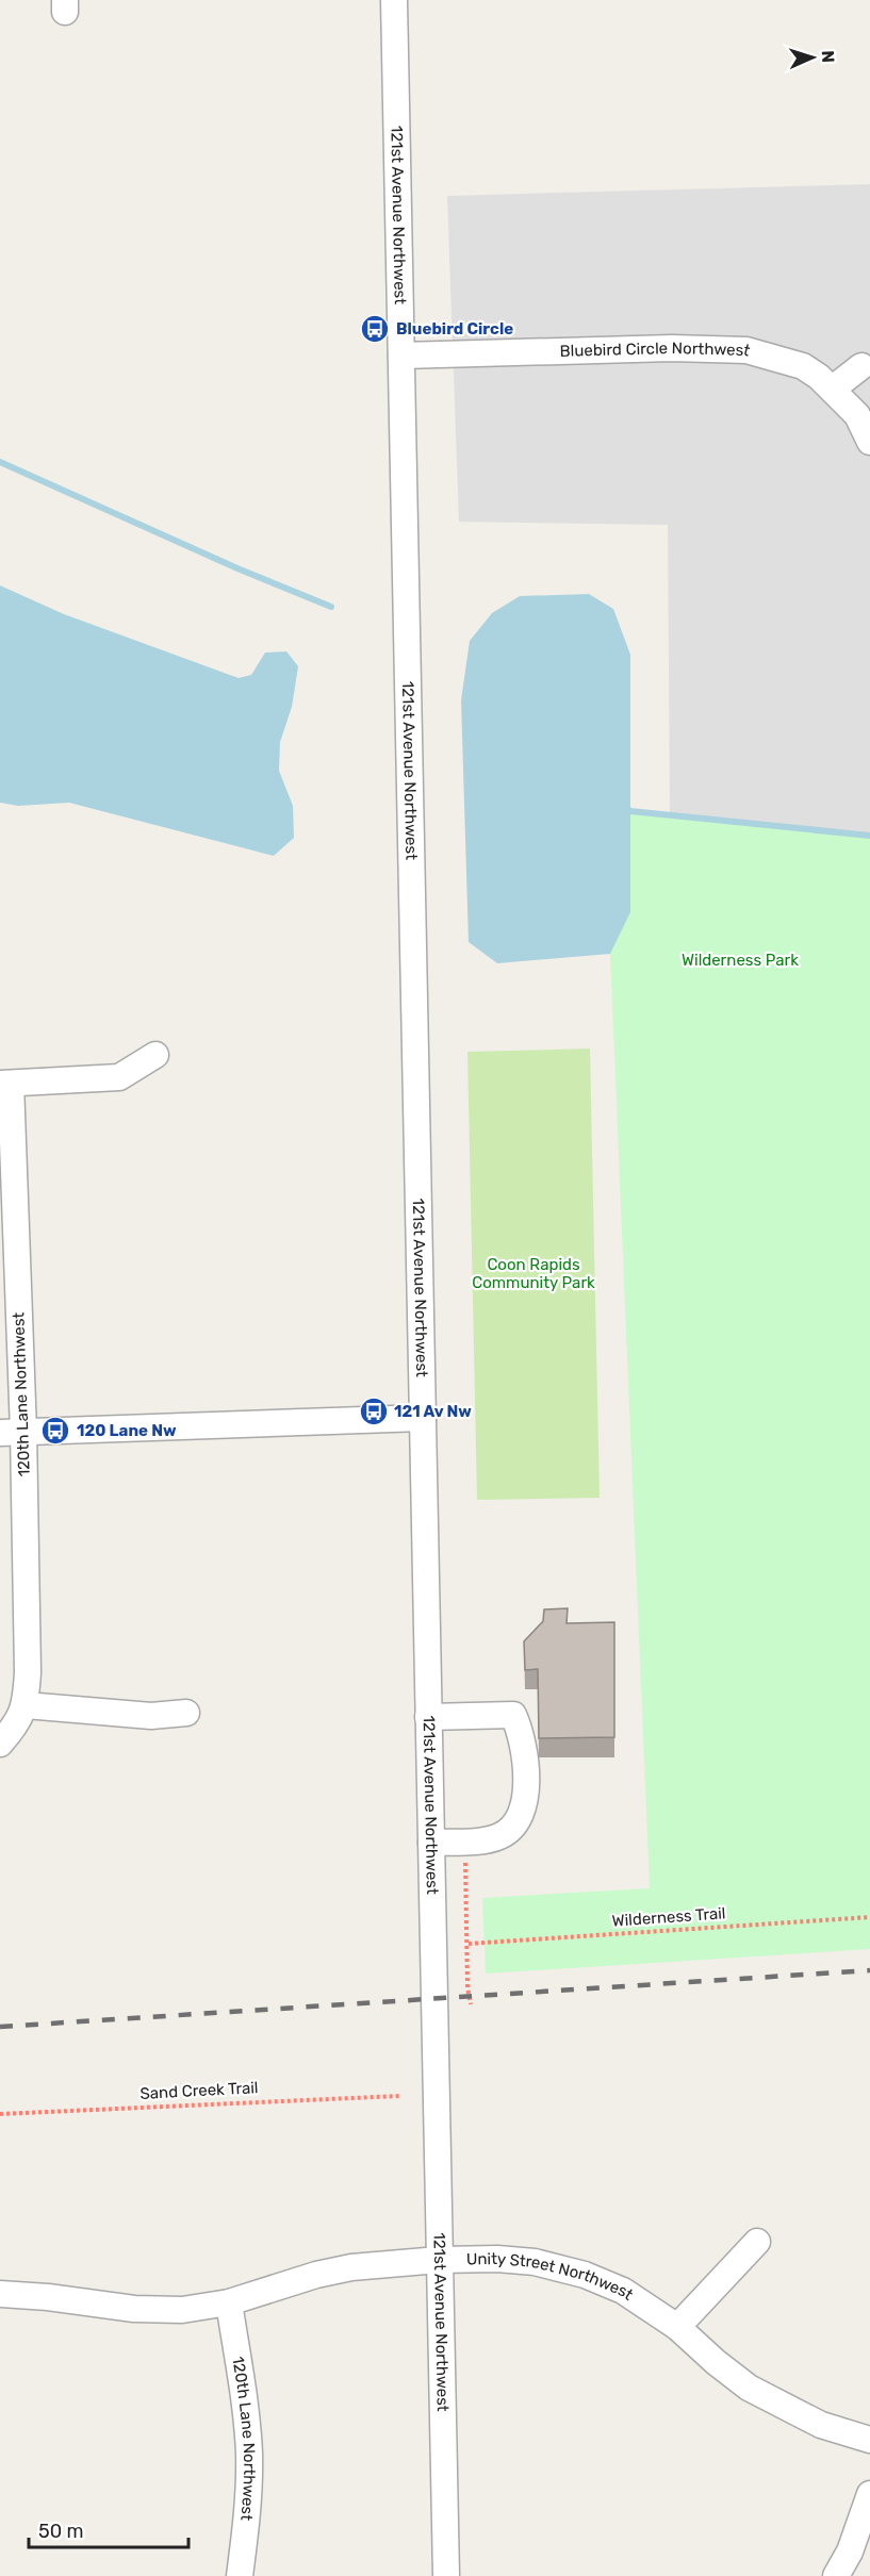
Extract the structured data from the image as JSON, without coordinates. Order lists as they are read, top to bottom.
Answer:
{
  "streets": {
    "street": [
      "121st Avenue Northwest",
      "Bluebird Circle Northwest",
      "120th Lane Northwest",
      "Unity Street Northwest"
    ],
    "path": ["Wilderness Trail", "Sand Creek Trail"]
  },
  "crossings": [
    ["121st Avenue Northwest", "Bluebird Circle Northwest"],
    ["121st Avenue Northwest", "Unity Street Northwest"],
    ["120th Lane Northwest", "Unity Street Northwest"]
  ],
  "parks": ["Wilderness Park", "Coon Rapids Community Park"],
  "places": {
    "bus stop": ["Bluebird Circle", "121 Av Nw", "120 Lane Nw"]
  },
  "scale_bar": "50 m",
  "north": "right"
}
